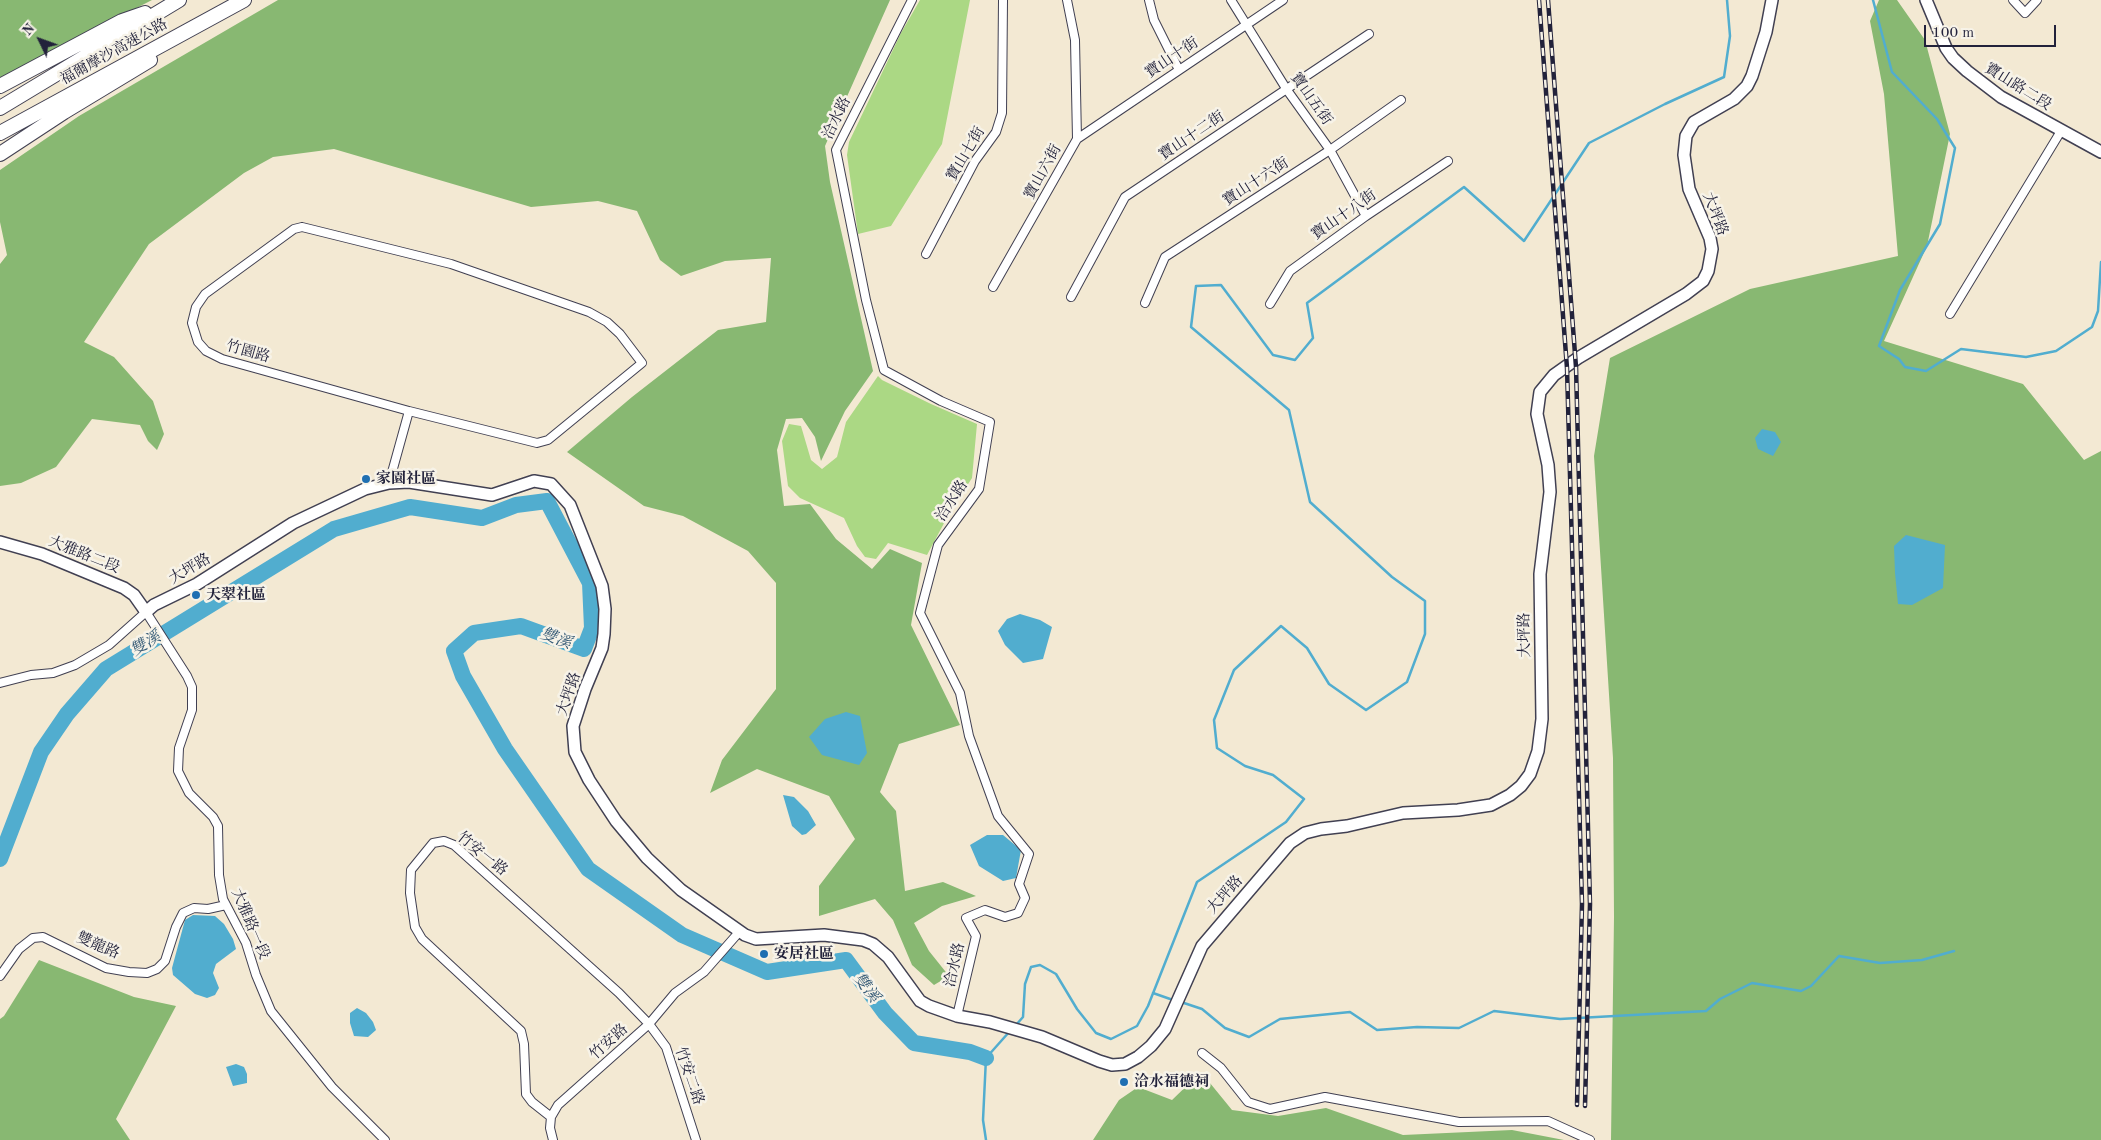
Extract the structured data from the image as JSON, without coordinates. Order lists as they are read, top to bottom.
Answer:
{
  "streets": {
    "highway": ["福爾摩沙高速公路"],
    "street": [
      "寶山十街",
      "寶山路二段",
      "寶山五街",
      "洽水路",
      "寶山十二街",
      "寶山七街",
      "寶山六街",
      "寶山十六街",
      "大坪路",
      "寶山十八街",
      "竹園路",
      "大雅路二段",
      "竹安一路",
      "大雅路一段",
      "雙龍路",
      "竹安路",
      "竹安二路"
    ]
  },
  "crossings": [
    ["寶山十街", "寶山五街"],
    ["寶山十街", "寶山六街"],
    ["寶山五街", "寶山十二街"],
    ["寶山五街", "寶山十六街"],
    ["寶山五街", "寶山十八街"],
    ["洽水路", "大坪路"],
    ["大坪路", "大雅路二段"],
    ["大坪路", "大雅路一段"],
    ["大坪路", "竹安路"],
    ["大雅路二段", "大雅路一段"],
    ["竹安一路", "竹安路"],
    ["竹安一路", "竹安二路"],
    ["大雅路一段", "雙龍路"],
    ["竹安路", "竹安二路"]
  ],
  "water": ["雙溪"],
  "places": [
    "家園社區",
    "天翠社區",
    "安居社區",
    "洽水福德祠"
  ],
  "scale_bar": "100 m",
  "north": "top left"
}
